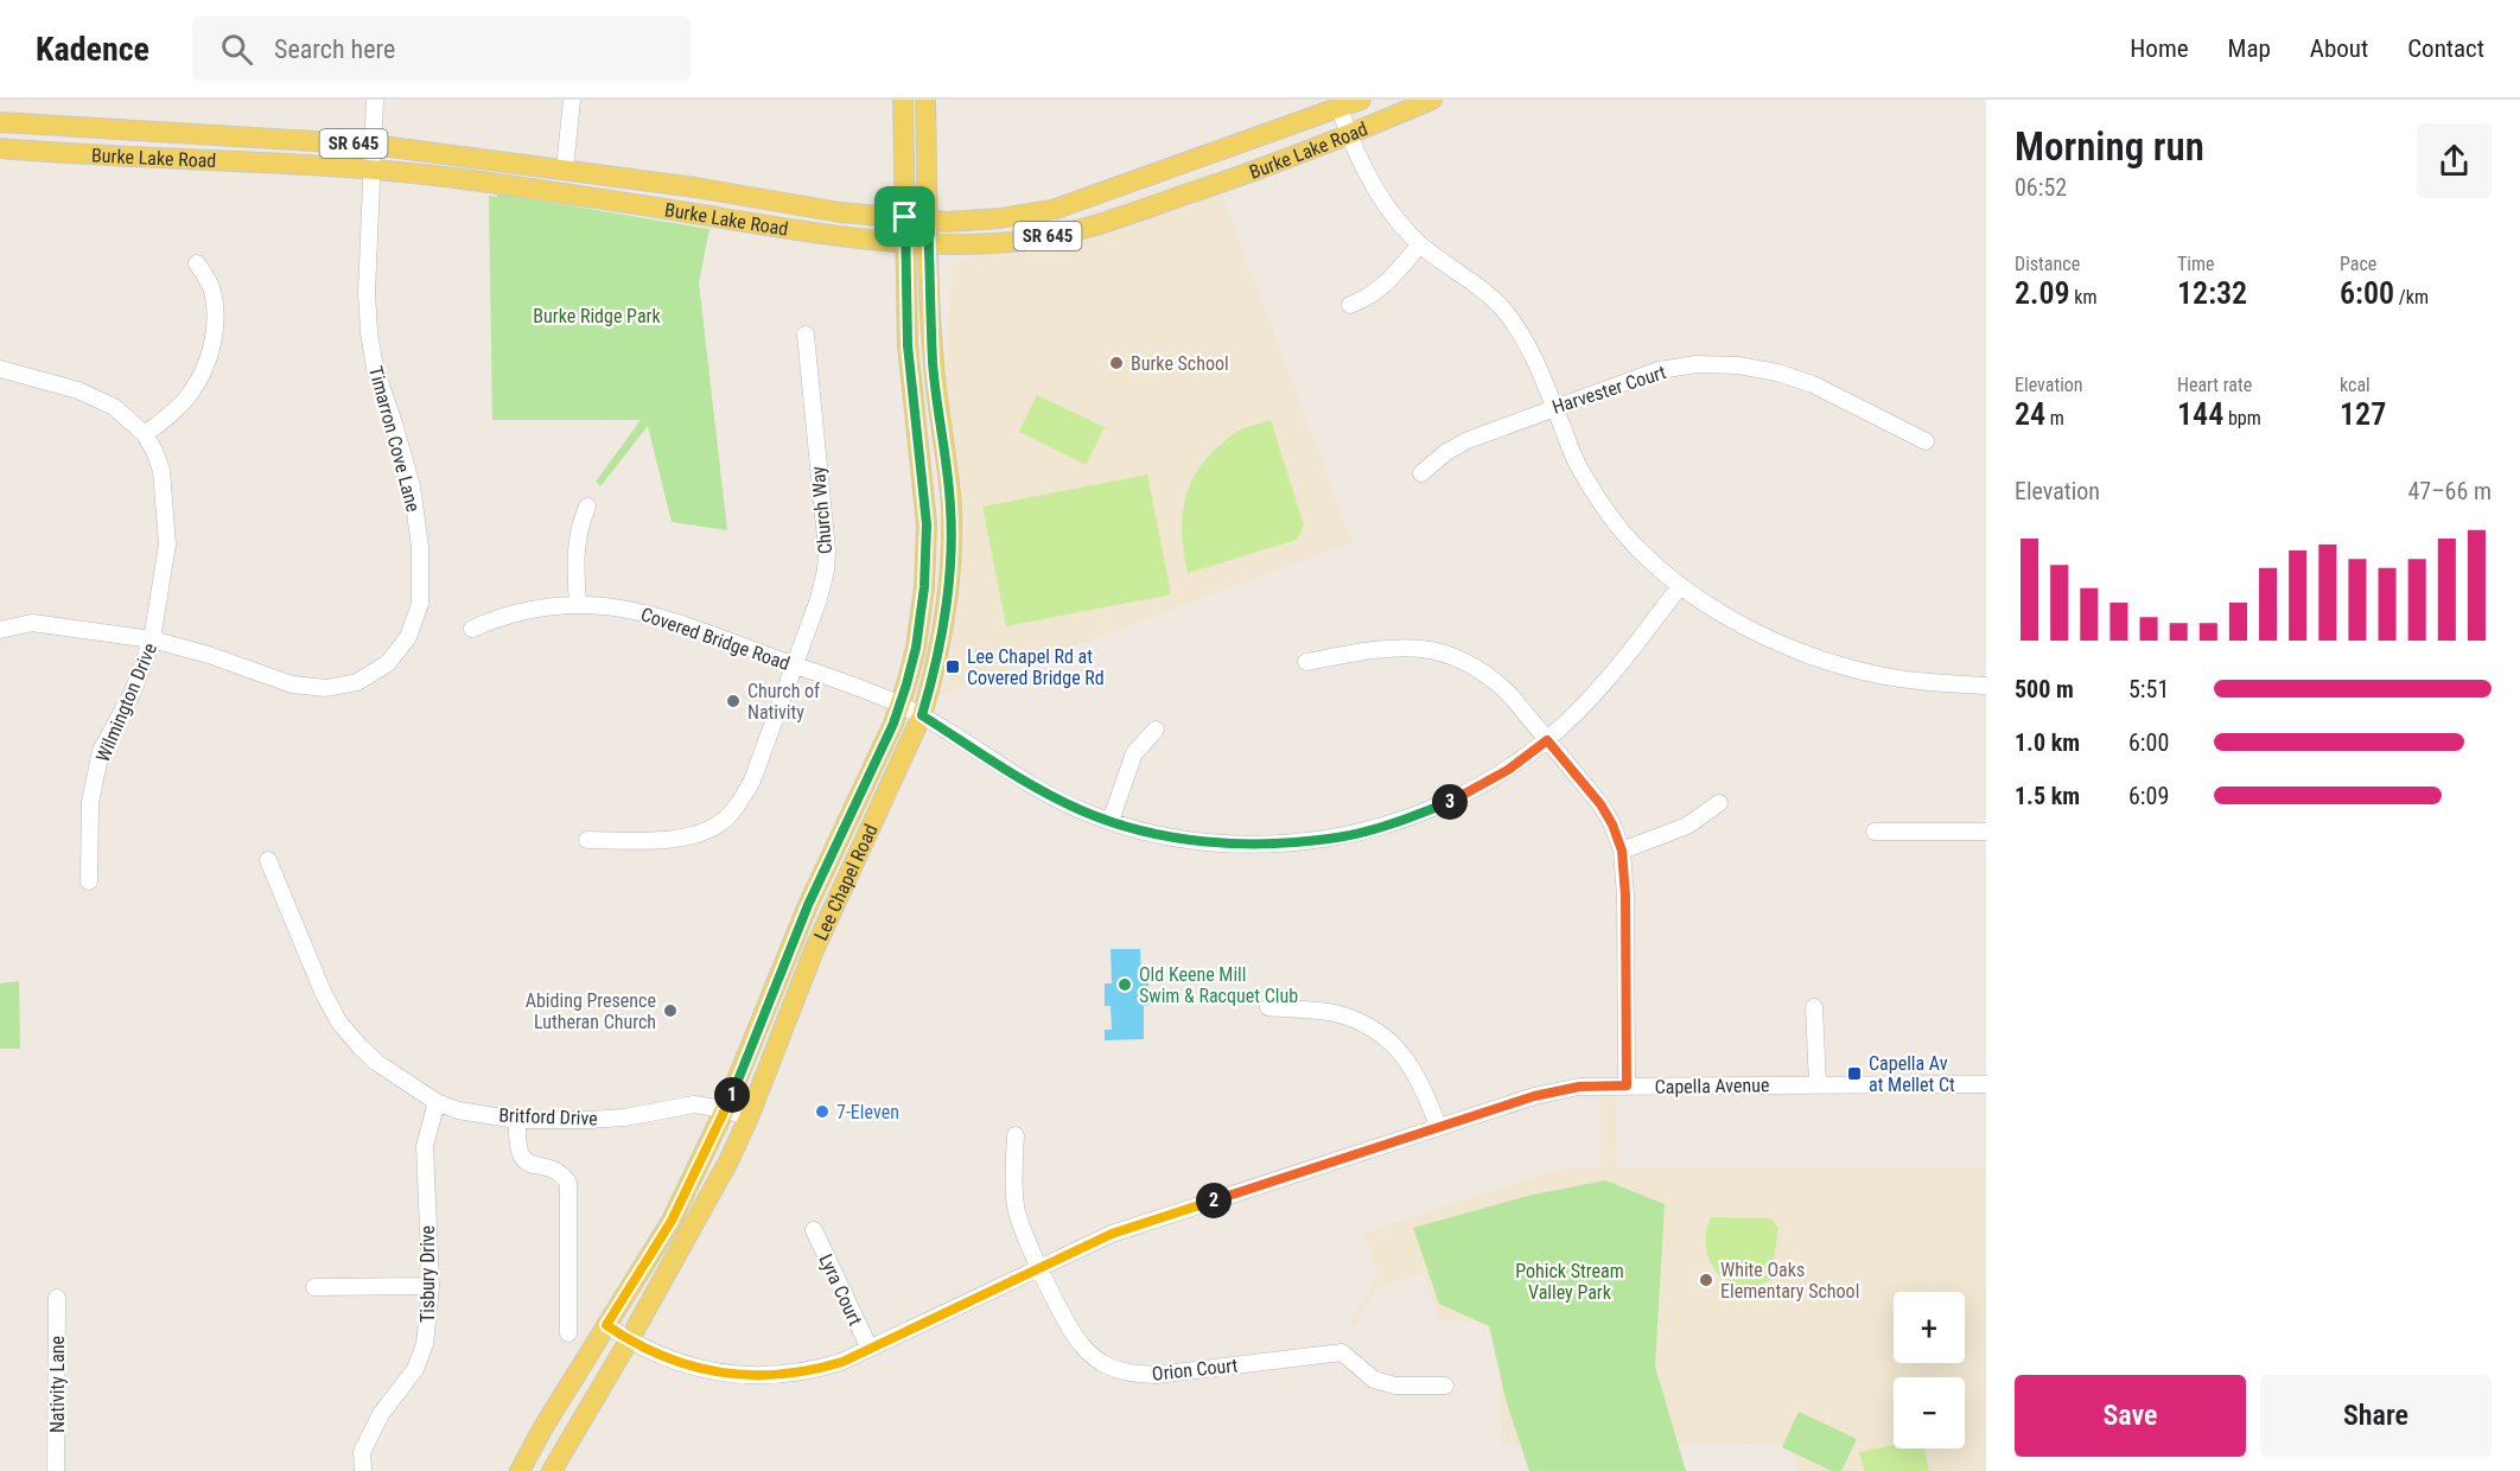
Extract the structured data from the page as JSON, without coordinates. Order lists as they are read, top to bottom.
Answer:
{
  "streets": {
    "main road": ["SR 645", "Burke Lake Road", "Lee Chapel Road"],
    "street": [
      "Harvester Court",
      "Timarron Cove Lane",
      "Church Way",
      "Covered Bridge Road",
      "Wilmington Drive",
      "Capella Avenue",
      "Britford Drive",
      "Tisbury Drive",
      "Lyra Court",
      "Orion Court",
      "Nativity Lane"
    ]
  },
  "crossings": [
    ["Burke Lake Road", "Timarron Cove Lane"],
    ["Burke Lake Road", "Lee Chapel Road"],
    ["Timarron Cove Lane", "Wilmington Drive"],
    ["Church Way", "Covered Bridge Road"],
    ["Covered Bridge Road", "Lee Chapel Road"],
    ["Lee Chapel Road", "Capella Avenue"],
    ["Lee Chapel Road", "Britford Drive"],
    ["Capella Avenue", "Lyra Court"],
    ["Capella Avenue", "Orion Court"],
    ["Britford Drive", "Tisbury Drive"]
  ],
  "parks": ["Burke Ridge Park", "Pohick Stream Valley Park"],
  "places": {
    "other": [
      "Burke School",
      "Church of Nativity",
      "Old Keene Mill Swim & Racquet Club",
      "Abiding Presence Lutheran Church",
      "7-Eleven",
      "White Oaks Elementary School"
    ],
    "transit": ["Lee Chapel Rd at Covered Bridge Rd", "Capella Av at Mellet Ct"]
  },
  "page": {
    "header": "Kadence",
    "search": "Search here",
    "nav": [
      "Home",
      "Map",
      "About",
      "Contact"
    ],
    "heading": ["Morning run", "06:52"],
    "stats": [
      ["Distance", "2.09 km"],
      ["Time", "12:32"],
      ["Pace", "6:00 /km"],
      ["Elevation", "24 m"],
      ["Heart rate", "144 bpm"],
      ["kcal", "127"]
    ],
    "chart": ["Elevation", "47–66 m"],
    "list": [
      {
        "name": "500 m",
        "note": "5:51"
      },
      {
        "name": "1.0 km",
        "note": "6:00"
      },
      {
        "name": "1.5 km",
        "note": "6:09"
      }
    ],
    "pins": ["3", "1", "2"],
    "map_buttons": ["+", "−"],
    "buttons": ["Save", "Share"]
  }
}
